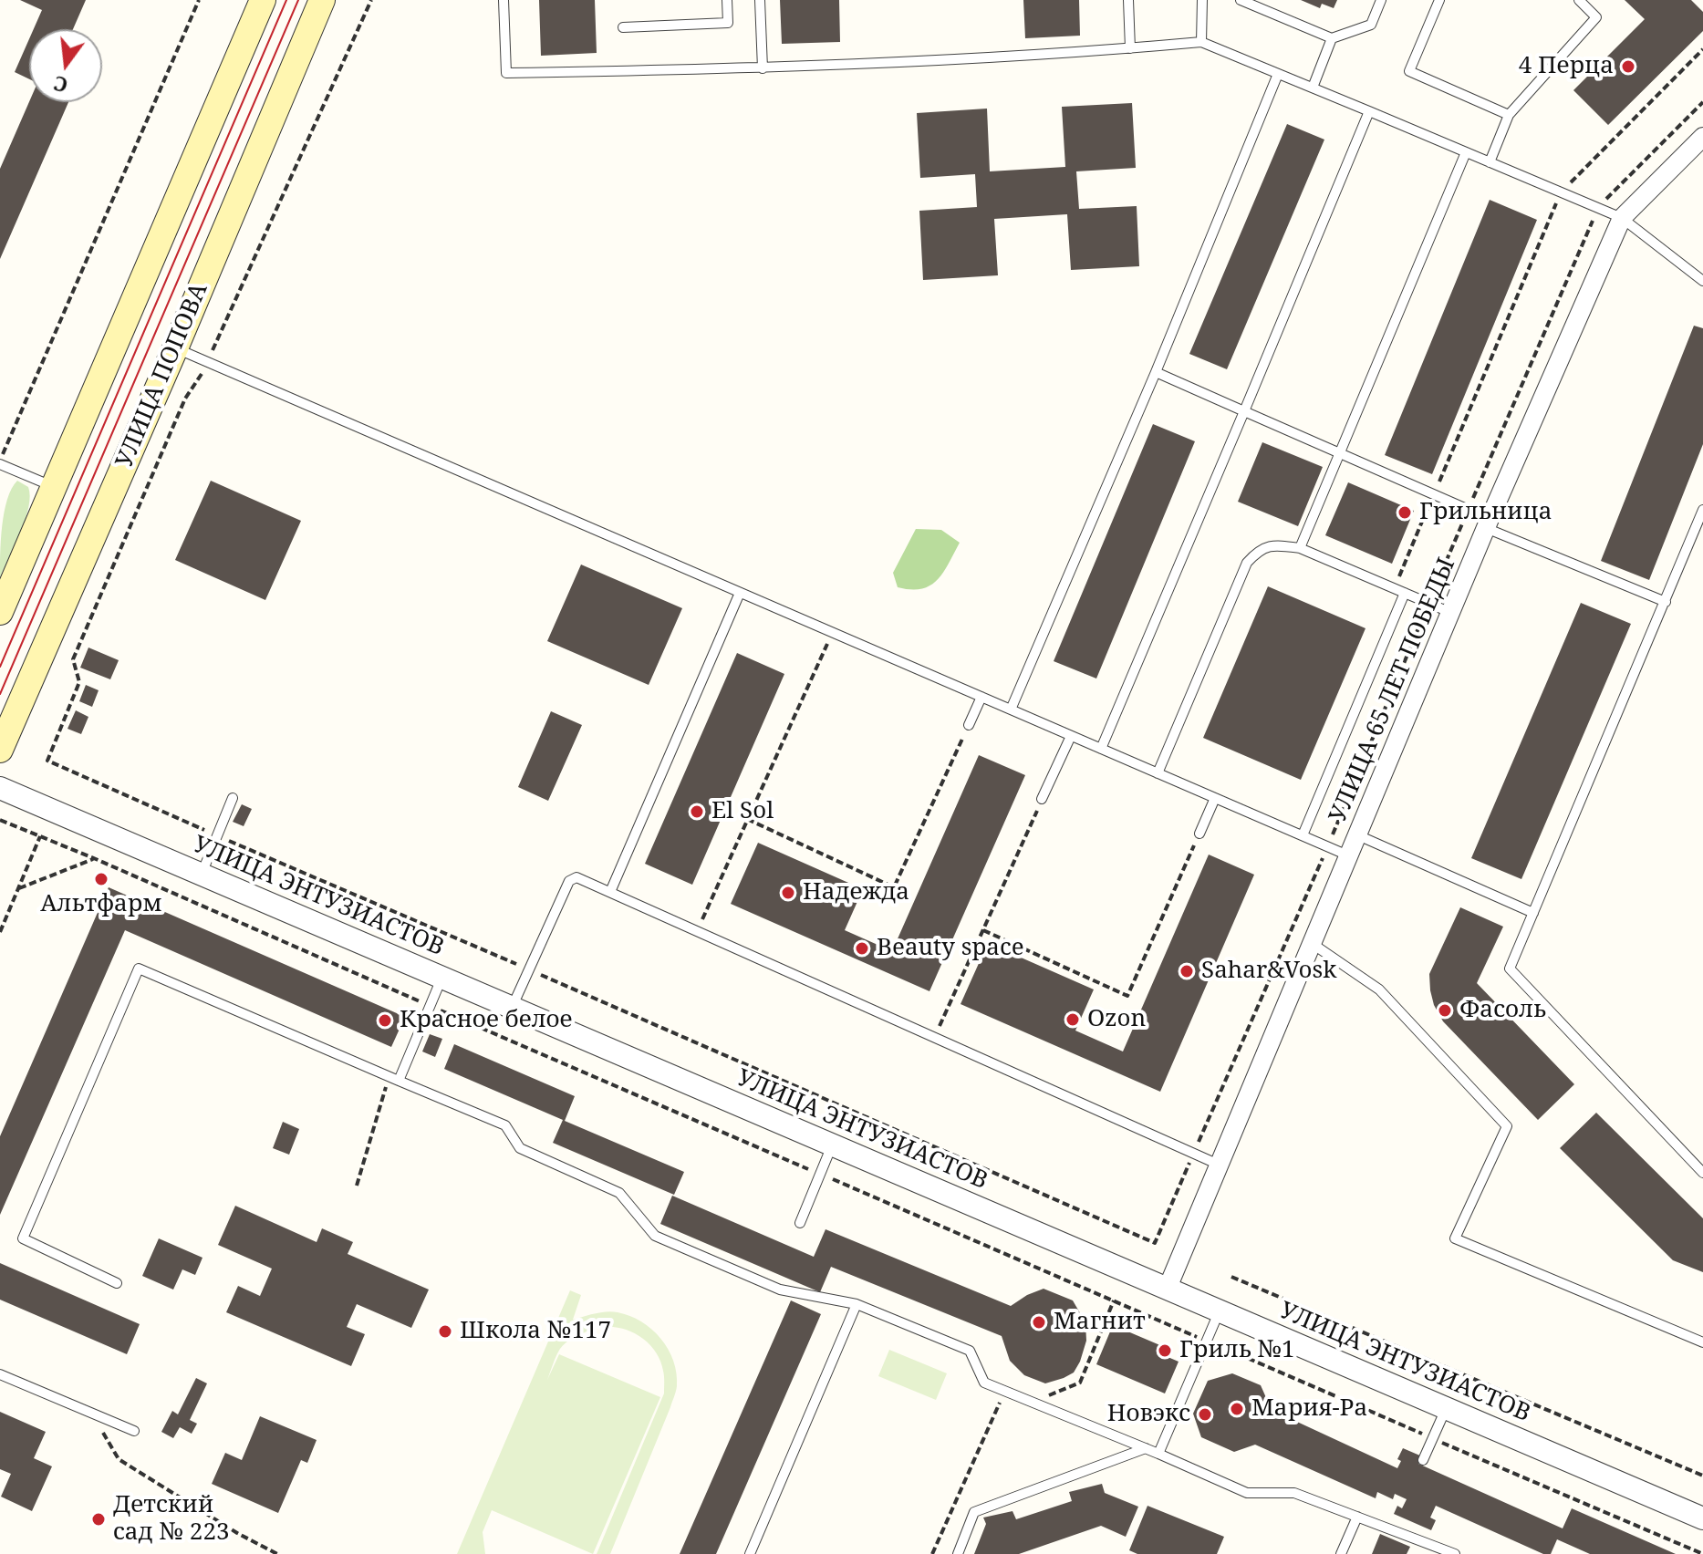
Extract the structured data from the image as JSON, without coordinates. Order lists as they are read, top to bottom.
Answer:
{
  "streets": {
    "main road": ["УЛИЦА ПОПОВА"],
    "street": ["УЛИЦА 65 ЛЕТ ПОБЕДЫ", "УЛИЦА ЭНТУЗИАСТОВ"]
  },
  "crossings": [
    ["УЛИЦА 65 ЛЕТ ПОБЕДЫ", "УЛИЦА ЭНТУЗИАСТОВ"]
  ],
  "places": [
    "4 Перца",
    "Грильница",
    "El Sol",
    "Альтфарм",
    "Надежда",
    "Beauty space",
    "Sahar&Vosk",
    "Фасоль",
    "Ozon",
    "Красное белое",
    "Магнит",
    "Школа №117",
    "Гриль №1",
    "Мария-Ра",
    "Новэкс",
    "Детский сад № 223"
  ],
  "north": "bottom"
}
